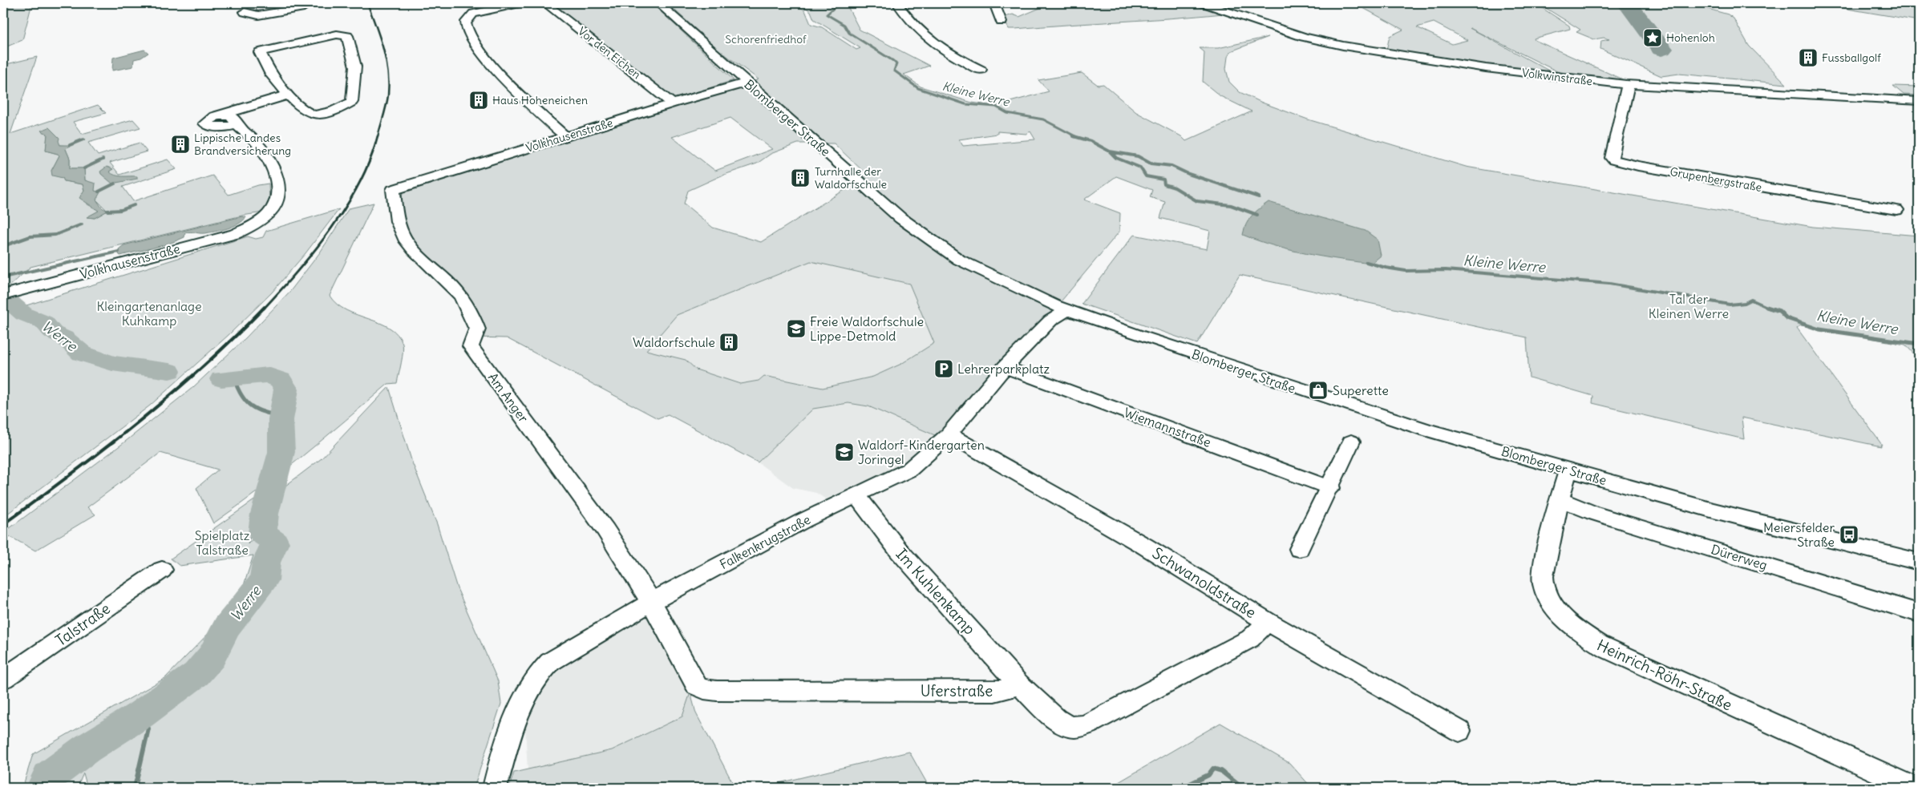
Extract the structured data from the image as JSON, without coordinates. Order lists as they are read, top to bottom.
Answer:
{
  "streets": {
    "street": [
      "Vor den Eichen",
      "Volkwinstraße",
      "Blomberger Straße",
      "Volkhausenstraße",
      "Grupenbergstraße",
      "Am Anger",
      "Wiemannstraße",
      "Falkenkrugstraße",
      "Dürerweg",
      "Schwanoldstraße",
      "Im Kuhlenkamp",
      "Talstraße",
      "Heinrich-Röhr-Straße",
      "Uferstraße"
    ]
  },
  "crossings": [
    ["Vor den Eichen", "Volkhausenstraße"],
    ["Volkwinstraße", "Grupenbergstraße"],
    ["Blomberger Straße", "Volkhausenstraße"],
    ["Blomberger Straße", "Falkenkrugstraße"],
    ["Blomberger Straße", "Heinrich-Röhr-Straße"],
    ["Volkhausenstraße", "Am Anger"],
    ["Am Anger", "Falkenkrugstraße"],
    ["Am Anger", "Uferstraße"],
    ["Wiemannstraße", "Falkenkrugstraße"],
    ["Falkenkrugstraße", "Schwanoldstraße"],
    ["Falkenkrugstraße", "Im Kuhlenkamp"],
    ["Falkenkrugstraße", "Uferstraße"],
    ["Dürerweg", "Heinrich-Röhr-Straße"],
    ["Im Kuhlenkamp", "Uferstraße"]
  ],
  "water": ["Kleine Werre", "Werre"],
  "parks": [
    "Schorenfriedhof",
    "Tal der Kleinen Werre",
    "Kleingartenanlage Kuhkamp",
    "Spielplatz Talstraße"
  ],
  "places": {
    "place": ["Hohenloh"],
    "building": [
      "Fussballgolf",
      "Haus Hoheneichen",
      "Lippische Landes Brandversicherung",
      "Turnhalle der Waldorfschule",
      "Waldorfschule"
    ],
    "school or university": ["Freie Waldorfschule Lippe-Detmold", "Waldorf-Kindergarten Joringel"],
    "parking": ["Lehrerparkplatz"],
    "shop": ["Superette"],
    "bus stop": ["Meiersfelder Straße"]
  }
}
